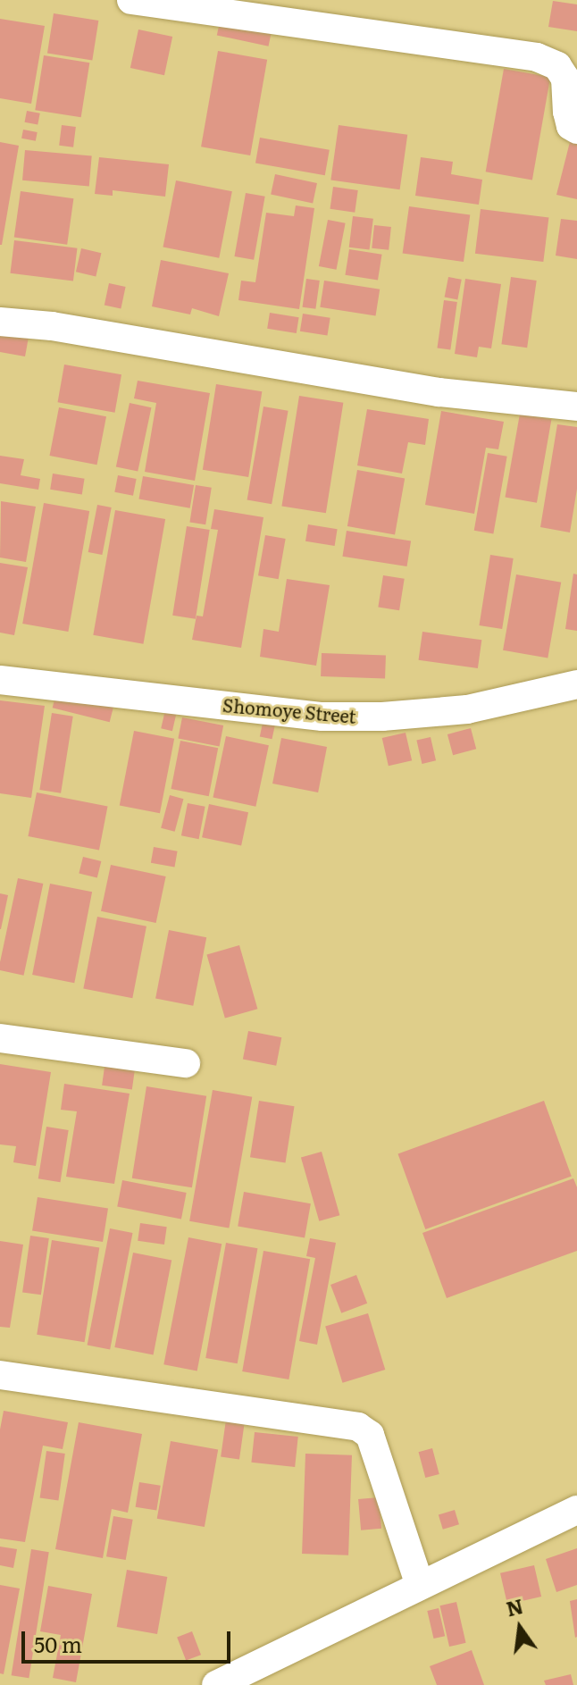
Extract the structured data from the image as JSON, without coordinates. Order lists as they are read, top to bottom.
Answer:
{
  "streets": {
    "street": ["Shomoye Street"]
  },
  "scale_bar": "50 m",
  "north": "top"
}
